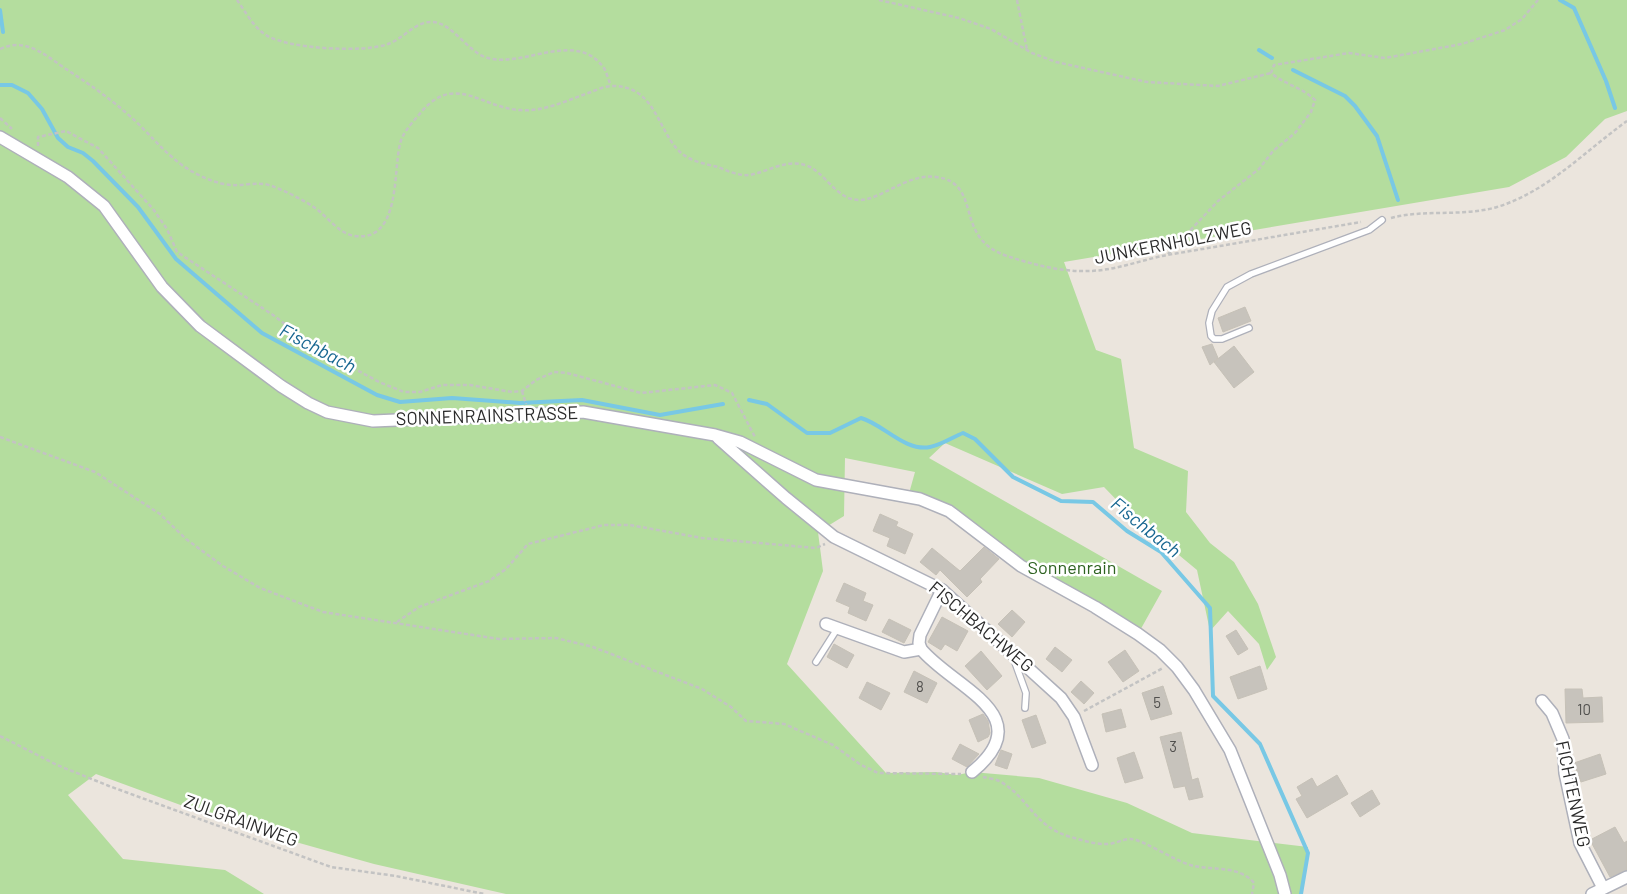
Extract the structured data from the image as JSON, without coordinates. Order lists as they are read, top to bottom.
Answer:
{
  "streets": {
    "street": ["SONNENRAINSTRASSE", "FISCHBACHWEG", "FICHTENWEG"],
    "path": ["JUNKERNHOLZWEG", "ZULGRAINWEG"]
  },
  "crossings": [
    ["SONNENRAINSTRASSE", "FISCHBACHWEG"]
  ],
  "water": ["Fischbach"],
  "parks": ["Sonnenrain"],
  "house_numbers": [
    "8",
    "5",
    "10",
    "3"
  ]
}
